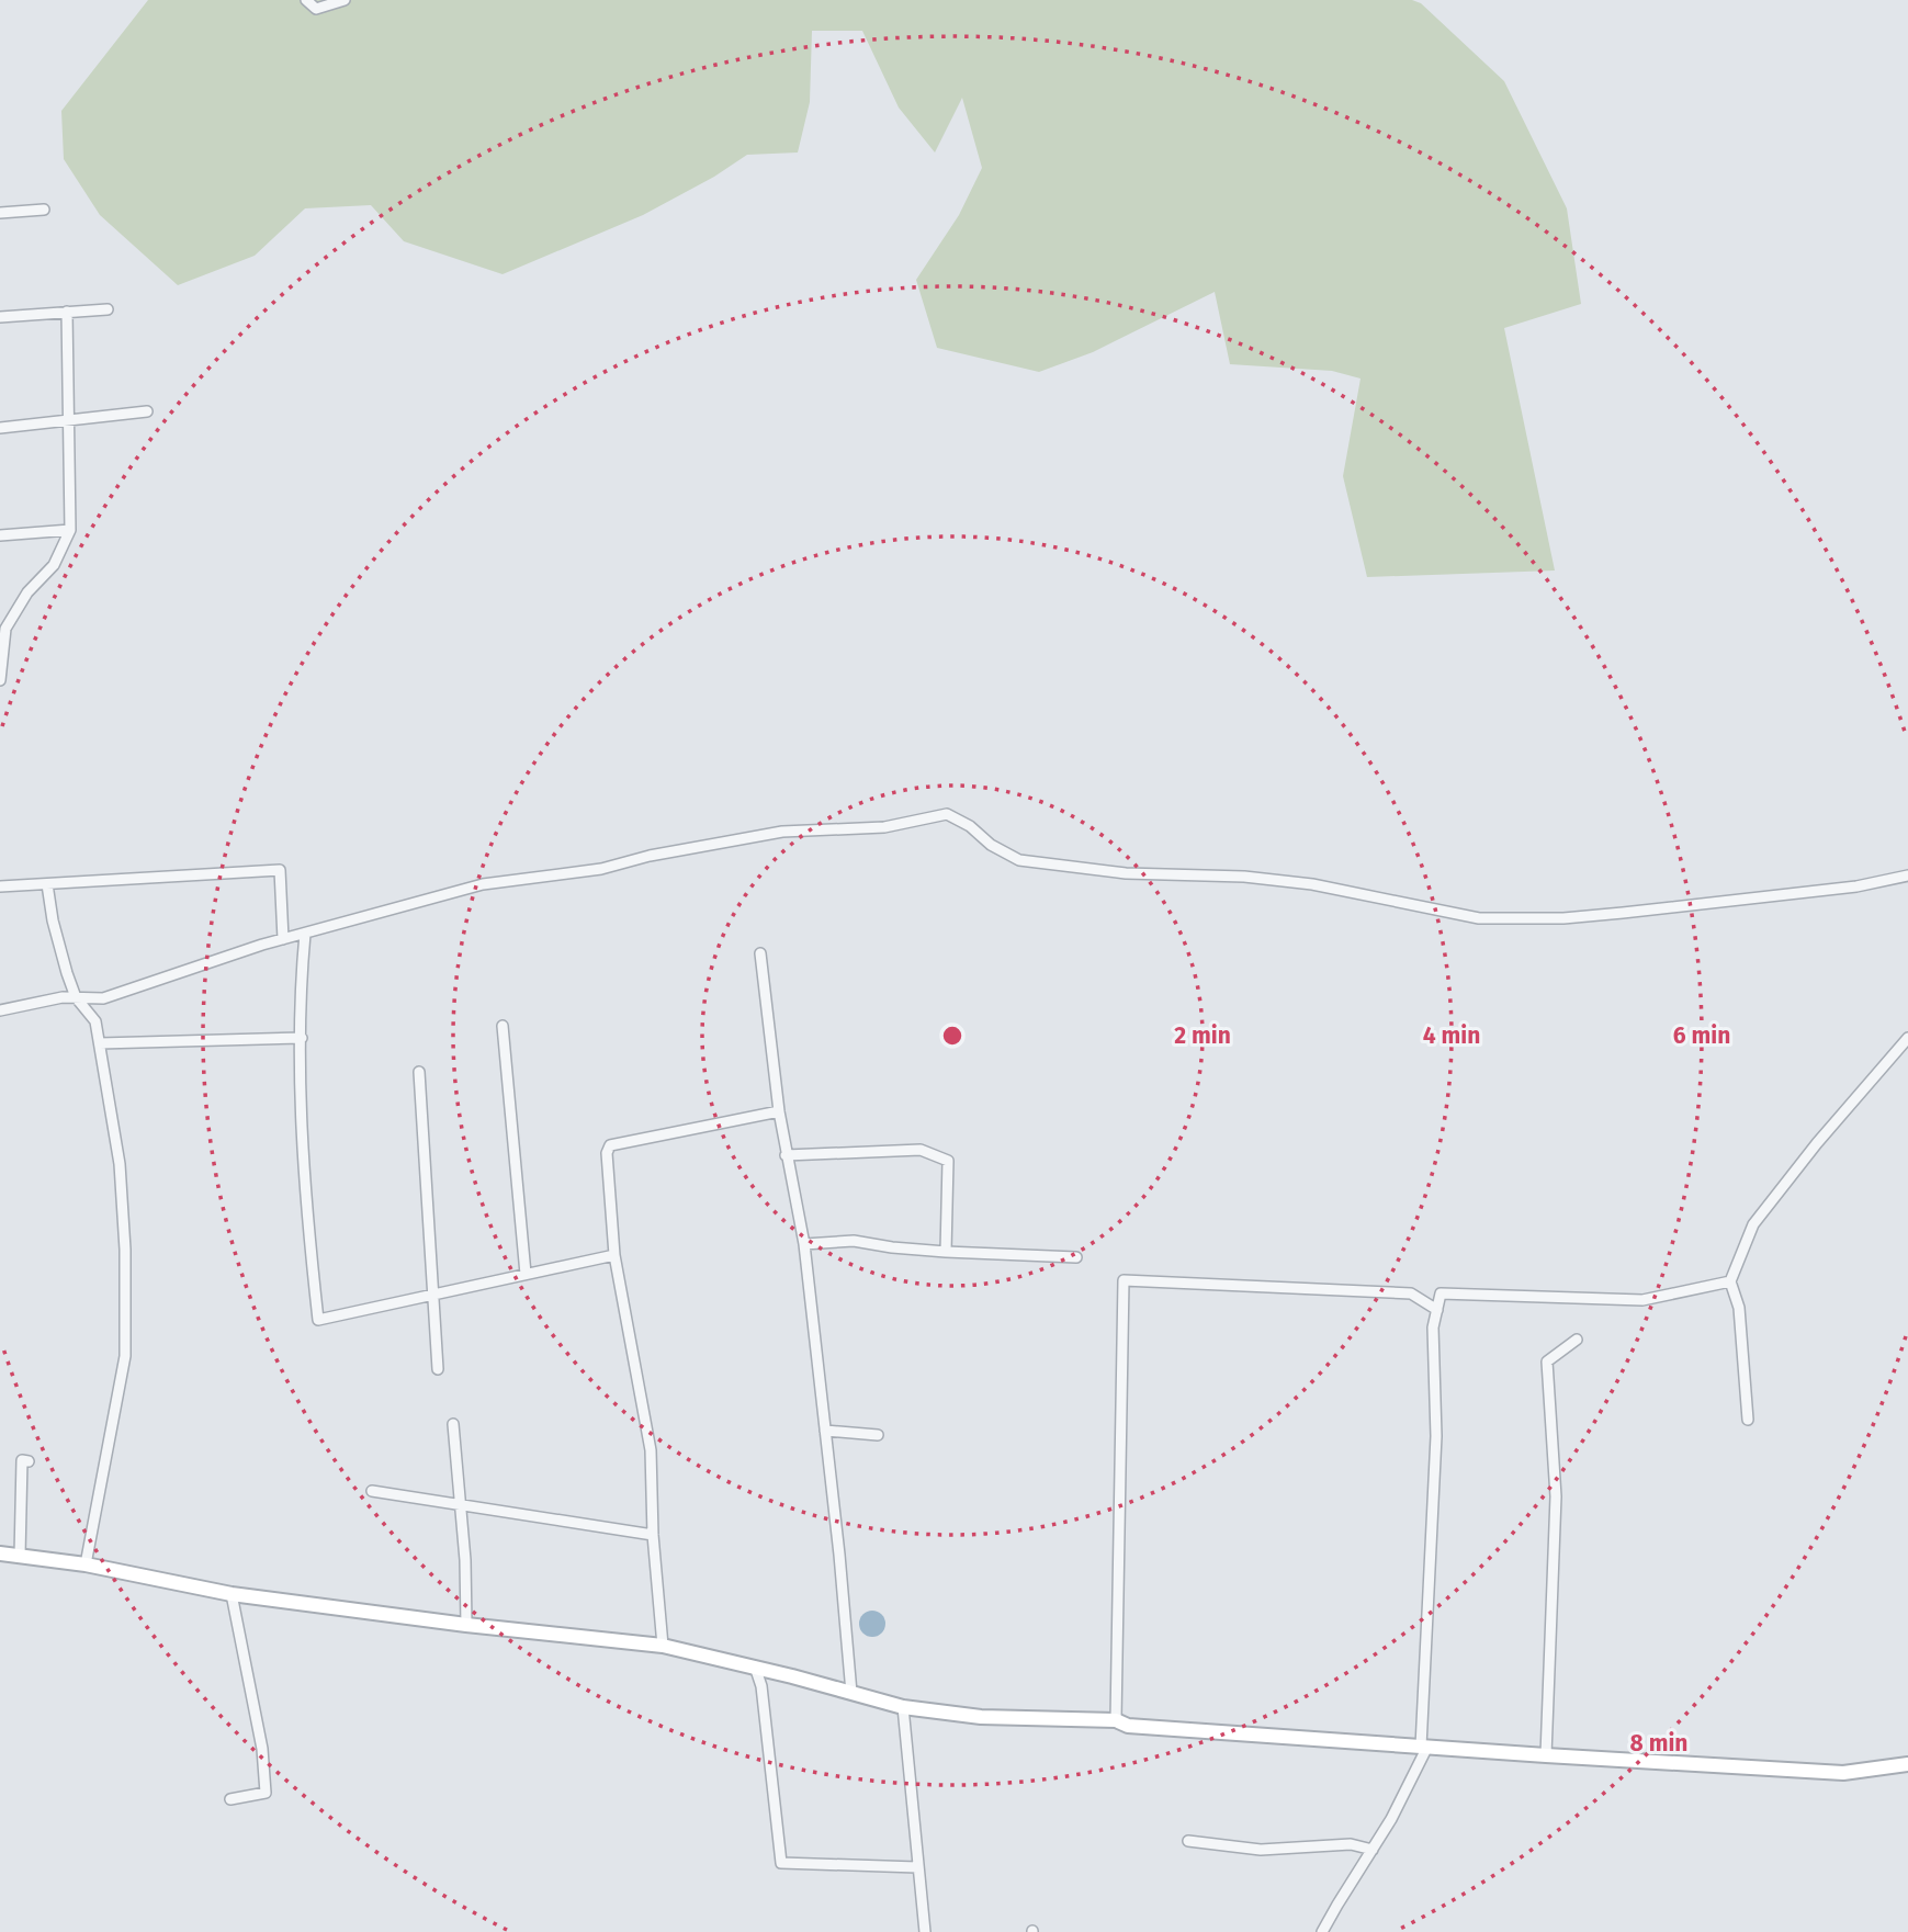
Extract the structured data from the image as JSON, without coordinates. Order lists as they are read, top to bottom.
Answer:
{
  "rings": [
    "2 min",
    "4 min",
    "6 min",
    "8 min"
  ]
}
